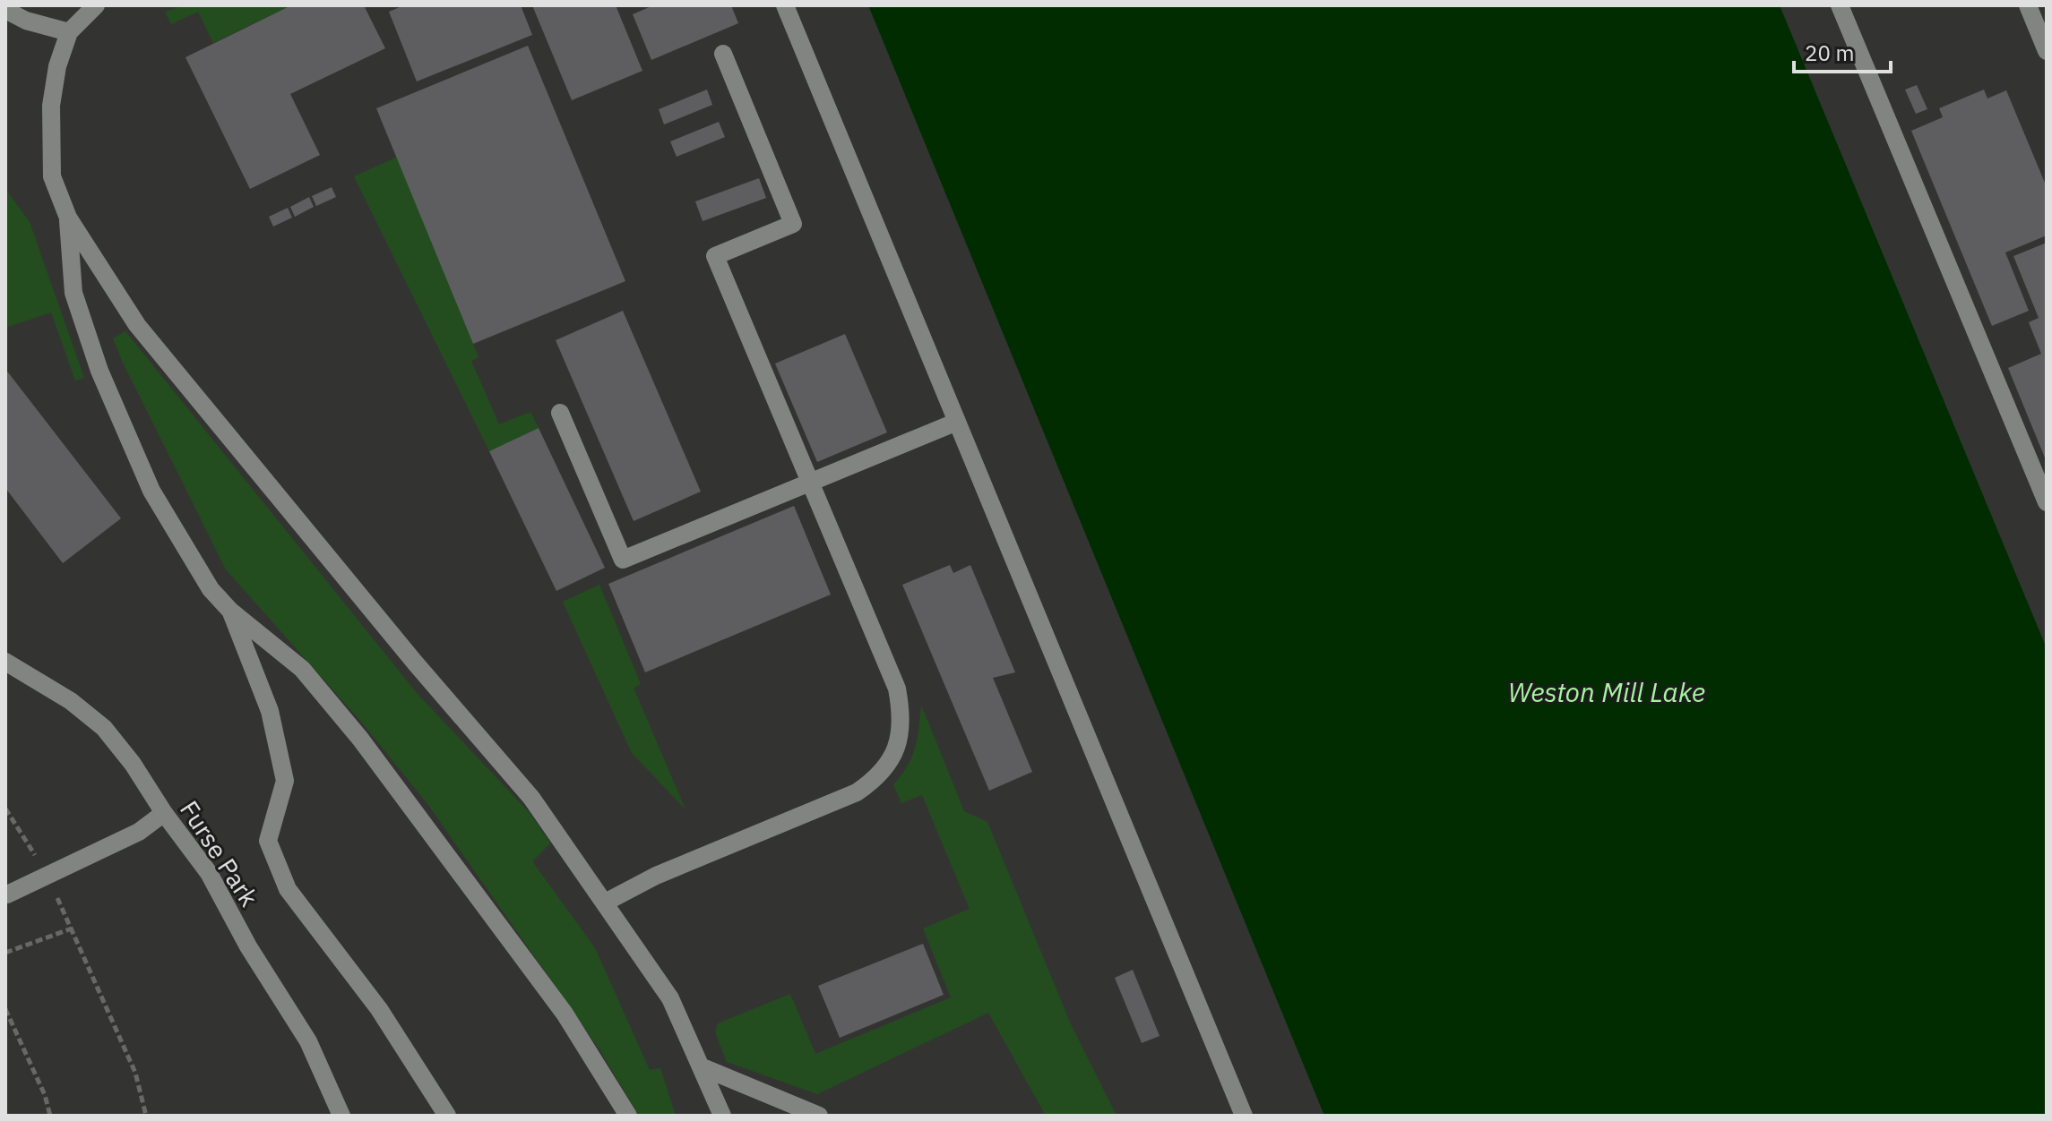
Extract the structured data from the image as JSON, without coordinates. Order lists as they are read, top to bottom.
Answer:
{
  "streets": {
    "street": ["Furse Park"]
  },
  "water": ["Weston Mill Lake"],
  "scale_bar": "20 m"
}
